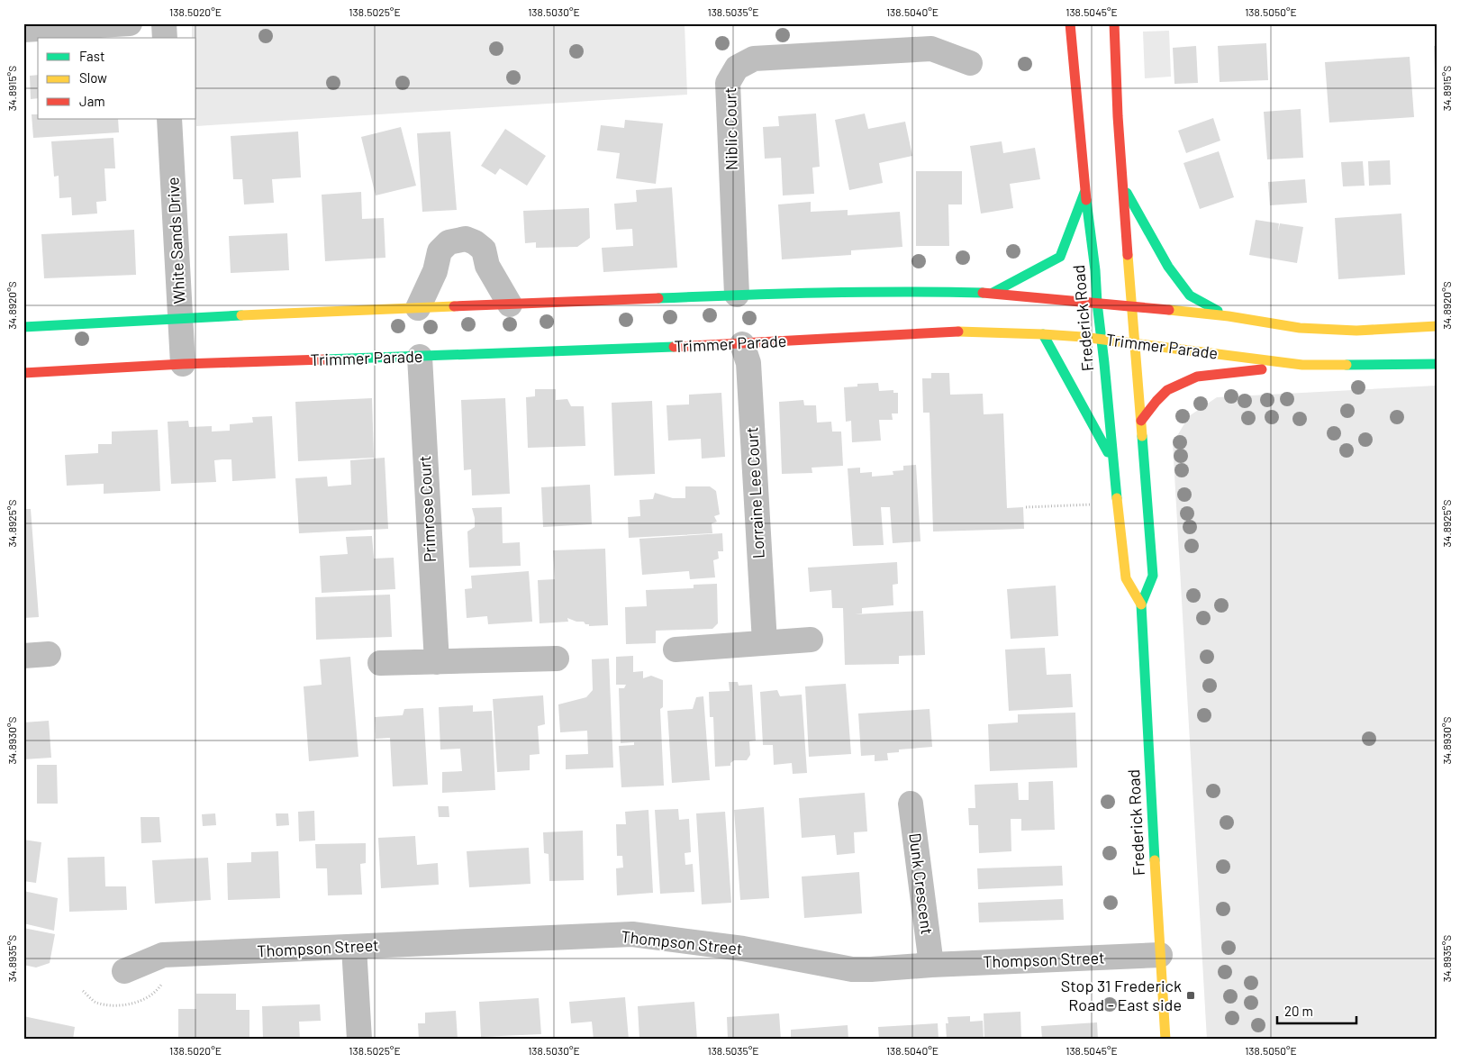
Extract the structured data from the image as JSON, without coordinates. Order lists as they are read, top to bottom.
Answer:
{
  "streets": {
    "main road": ["Frederick Road", "Trimmer Parade"],
    "street": [
      "Niblic Court",
      "White Sands Drive",
      "Lorraine Lee Court",
      "Primrose Court",
      "Dunk Crescent",
      "Thompson Street"
    ]
  },
  "crossings": [
    ["White Sands Drive", "Trimmer Parade"],
    ["Frederick Road", "Trimmer Parade"],
    ["Frederick Road", "Thompson Street"],
    ["Trimmer Parade", "Lorraine Lee Court"],
    ["Trimmer Parade", "Primrose Court"],
    ["Dunk Crescent", "Thompson Street"]
  ],
  "places": {
    "transit": ["Stop 31 Frederick Road - East side"]
  },
  "legend": ["Fast", "Slow", "Jam"],
  "scale_bar": "20 m",
  "coordinates": [
    "138.5020°E",
    "138.5025°E",
    "138.5030°E",
    "138.5035°E",
    "138.5040°E",
    "138.5045°E",
    "138.5050°E",
    "34.8915°S",
    "34.8920°S",
    "34.8925°S",
    "34.8930°S",
    "34.8935°S"
  ]
}
